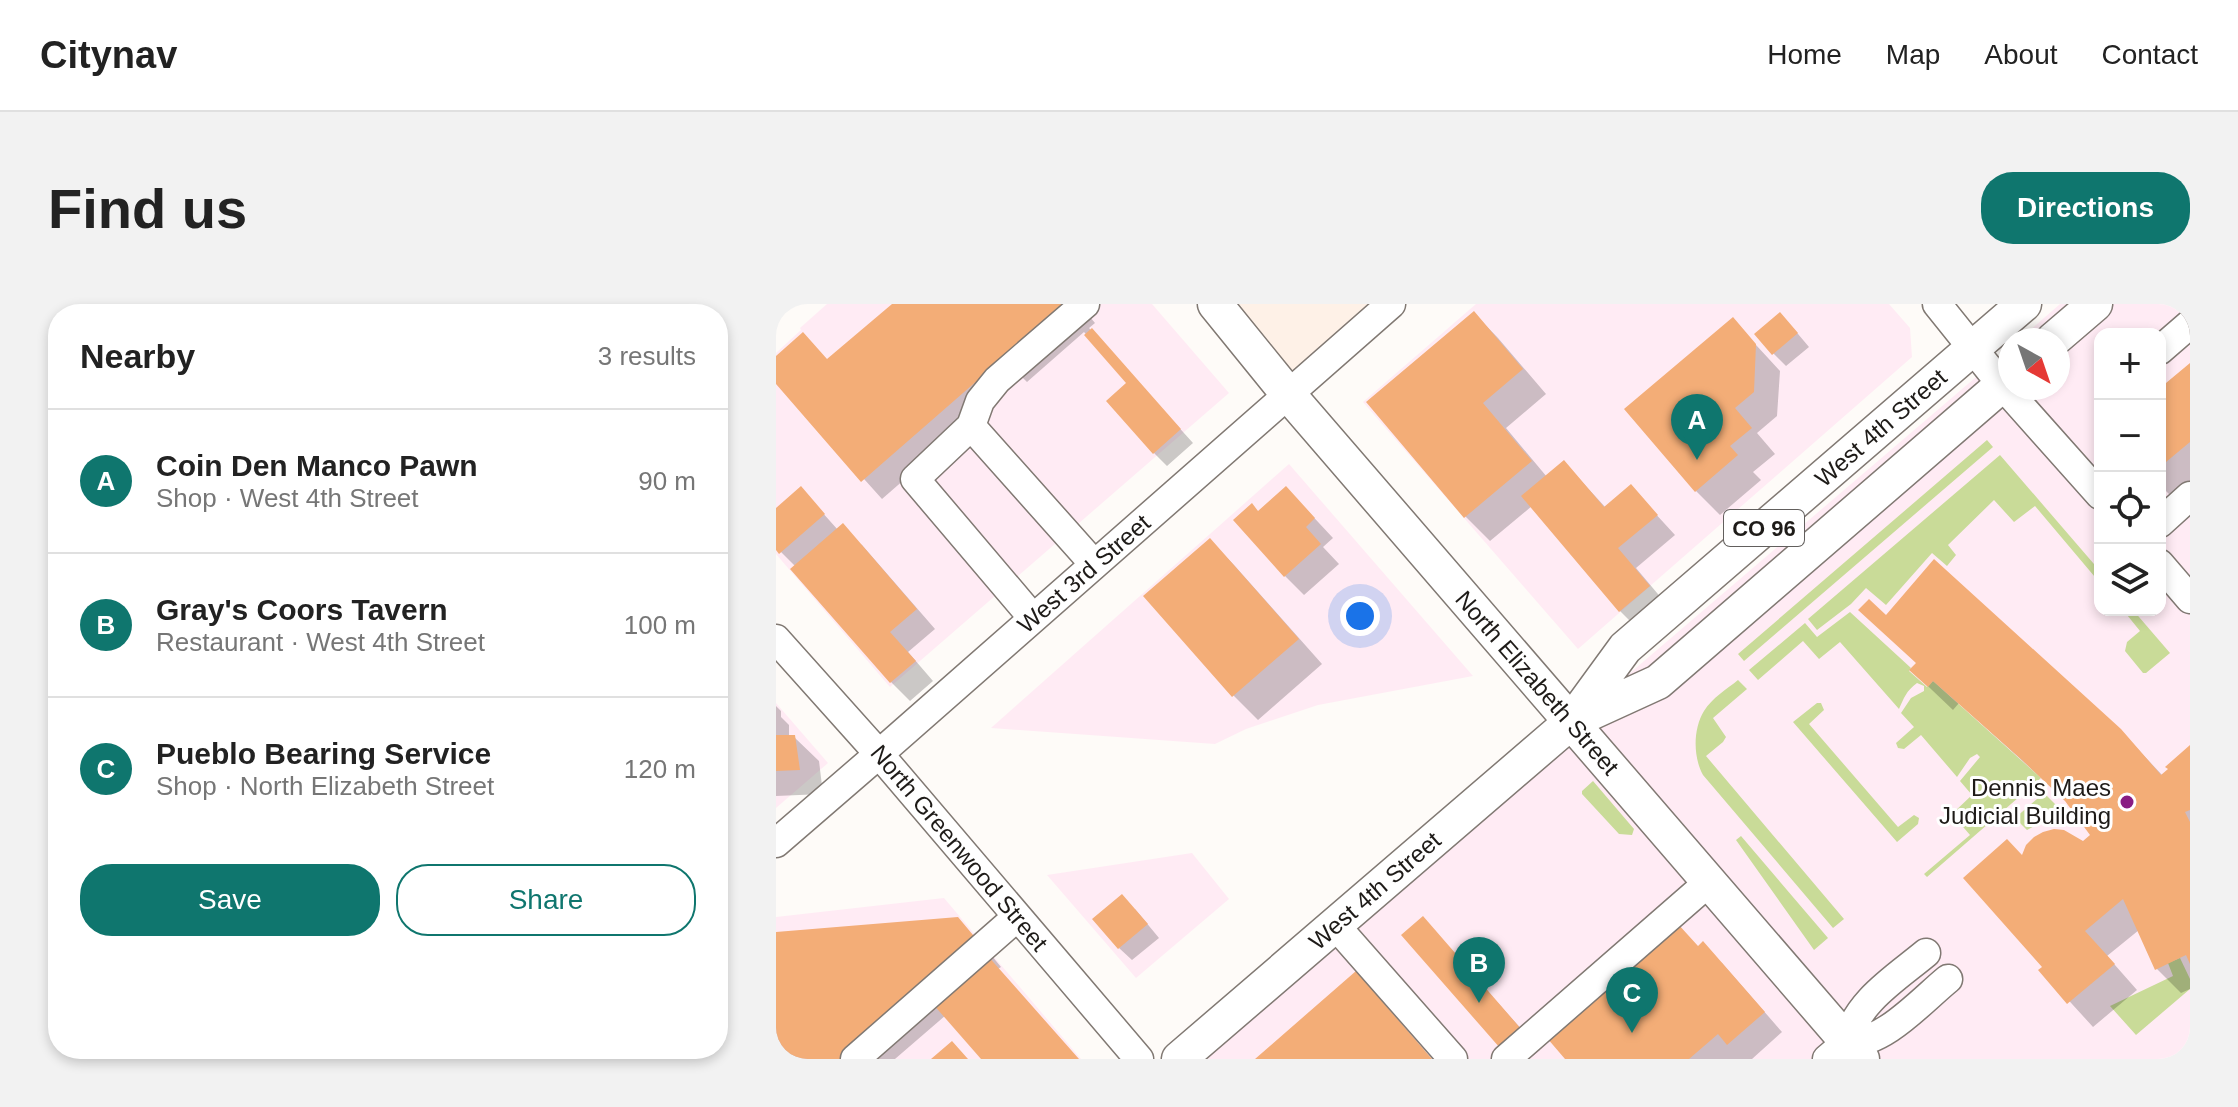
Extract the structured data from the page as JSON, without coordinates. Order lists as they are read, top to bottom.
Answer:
{
  "streets": {
    "main road": ["West 4th Street", "CO 96", "North Elizabeth Street"],
    "street": ["West 3rd Street", "North Greenwood Street"]
  },
  "crossings": [
    ["West 4th Street", "North Elizabeth Street"],
    ["West 3rd Street", "North Elizabeth Street"],
    ["West 3rd Street", "North Greenwood Street"]
  ],
  "places": ["Dennis Maes Judicial Building"],
  "north": "bottom right",
  "page": {
    "header": "Citynav",
    "nav": [
      "Home",
      "Map",
      "About",
      "Contact"
    ],
    "buttons": [
      "Directions",
      ["Save", "Share"]
    ],
    "title": "Find us",
    "heading": ["Nearby", "3 results"],
    "map_buttons": ["+", "−"],
    "pins": ["A", "B", "C"],
    "list": [
      {
        "mark": "A",
        "name": "Coin Den Manco Pawn",
        "note": "Shop · West 4th Street",
        "value": "90 m"
      },
      {
        "mark": "B",
        "name": "Gray's Coors Tavern",
        "note": "Restaurant · West 4th Street",
        "value": "100 m"
      },
      {
        "mark": "C",
        "name": "Pueblo Bearing Service",
        "note": "Shop · North Elizabeth Street",
        "value": "120 m"
      }
    ]
  }
}
